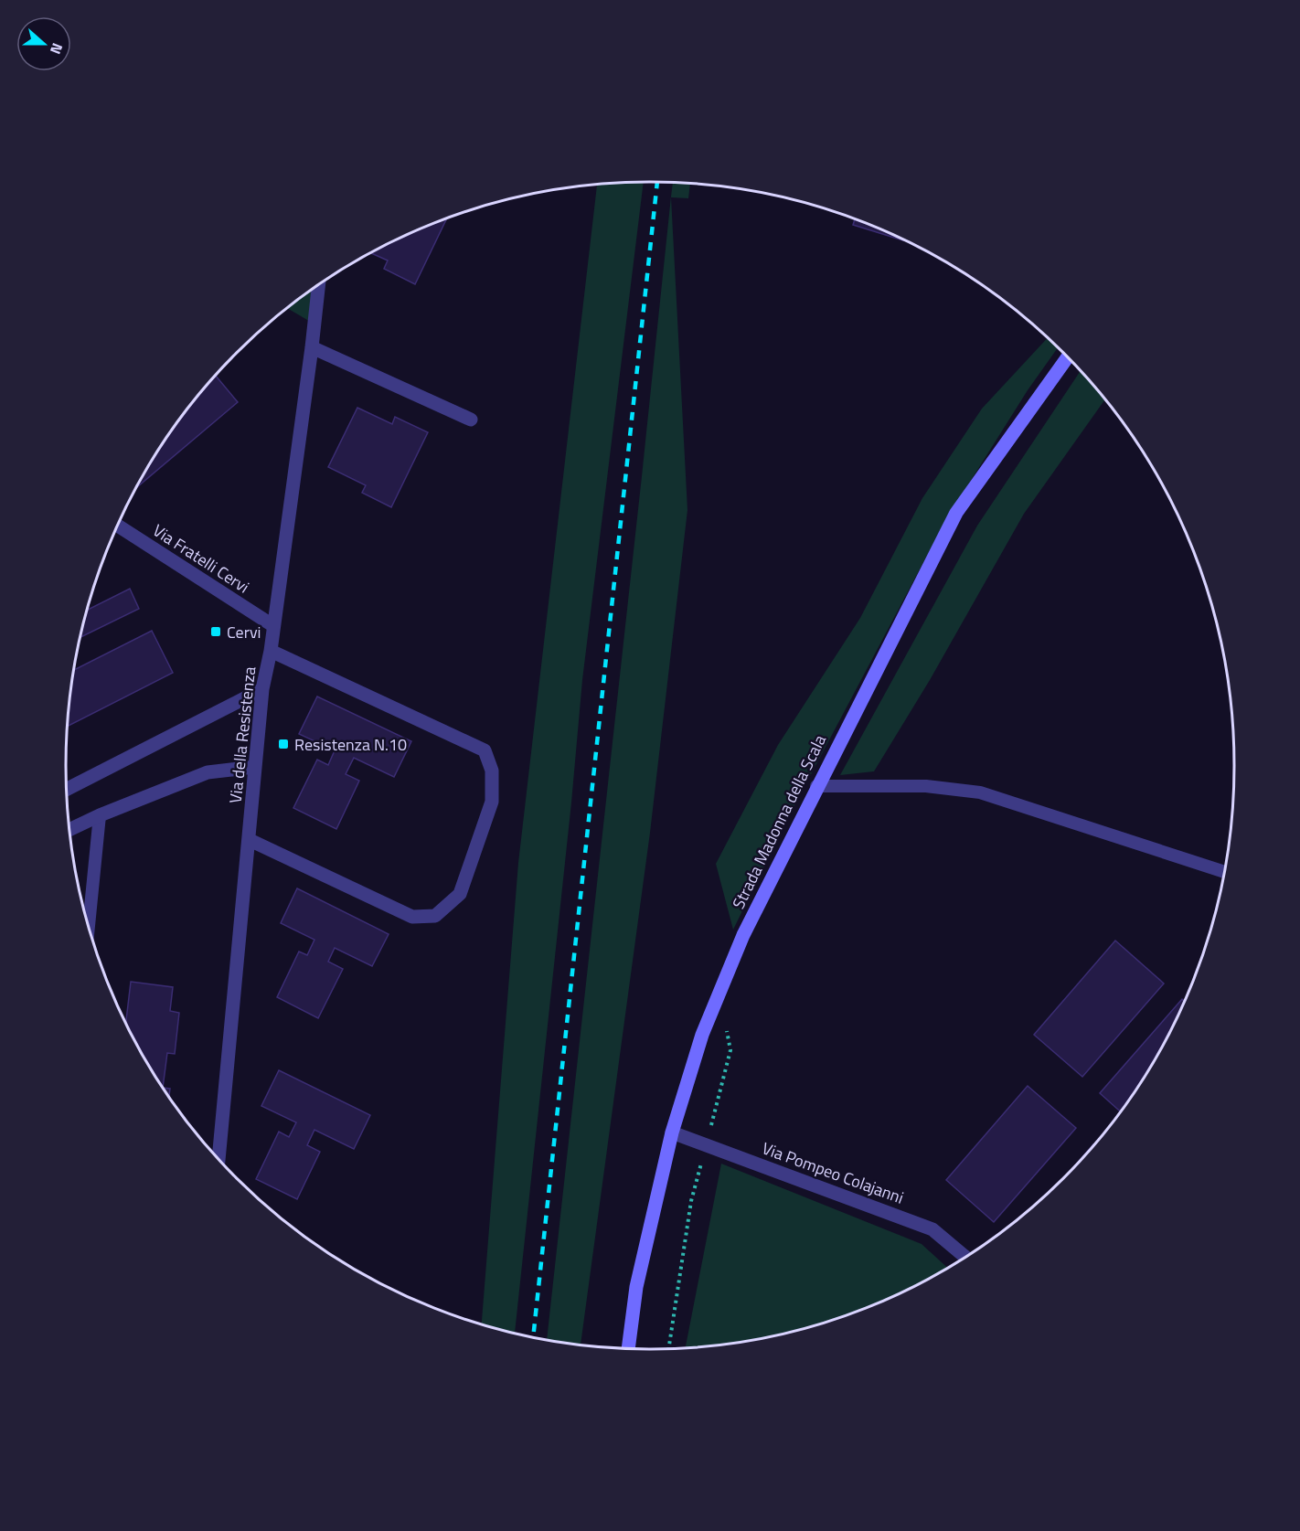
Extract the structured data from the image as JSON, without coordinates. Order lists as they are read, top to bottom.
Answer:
{
  "streets": {
    "street": [
      "Via Fratelli Cervi",
      "Via della Resistenza",
      "Strada Madonna della Scala",
      "Via Pompeo Colajanni"
    ]
  },
  "crossings": [
    ["Via Fratelli Cervi", "Via della Resistenza"],
    ["Strada Madonna della Scala", "Via Pompeo Colajanni"]
  ],
  "places": {
    "transit": ["Cervi", "Resistenza N.10"]
  },
  "north": "right"
}
